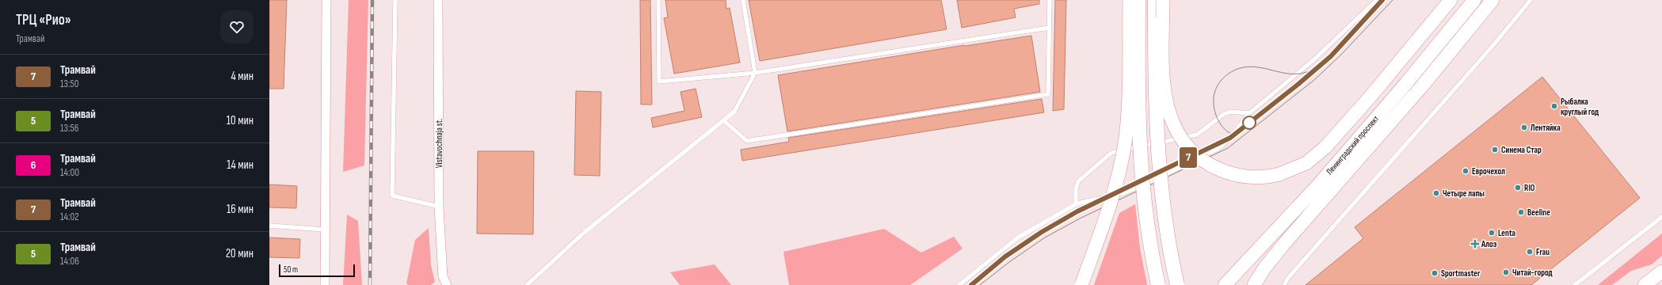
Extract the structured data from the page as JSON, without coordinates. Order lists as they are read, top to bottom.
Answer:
{
  "streets": {
    "main road": ["Ленинградский проспект"],
    "street": ["Vistavochnaja st."]
  },
  "places": {
    "other": [
      "Рыбалка круглый год",
      "Лентяйка",
      "Синема Стар",
      "Еврочехол",
      "RIO",
      "Четыре лапы",
      "Beeline",
      "Lenta",
      "Frau",
      "Читай-город",
      "Sportmaster"
    ],
    "health": ["Алоэ"]
  },
  "lines": ["tram line 7"],
  "scale_bar": "50 m",
  "page": {
    "heading": ["ТРЦ «Рио»", "Трамвай"],
    "on_map": "7",
    "list": [
      {
        "mark": "7",
        "name": "Трамвай",
        "note": "13:50",
        "value": "4 мин"
      },
      {
        "mark": "5",
        "name": "Трамвай",
        "note": "13:56",
        "value": "10 мин"
      },
      {
        "mark": "6",
        "name": "Трамвай",
        "note": "14:00",
        "value": "14 мин"
      },
      {
        "mark": "7",
        "name": "Трамвай",
        "note": "14:02",
        "value": "16 мин"
      },
      {
        "mark": "5",
        "name": "Трамвай",
        "note": "14:06",
        "value": "20 мин"
      }
    ],
    "scale": "50 m"
  }
}
